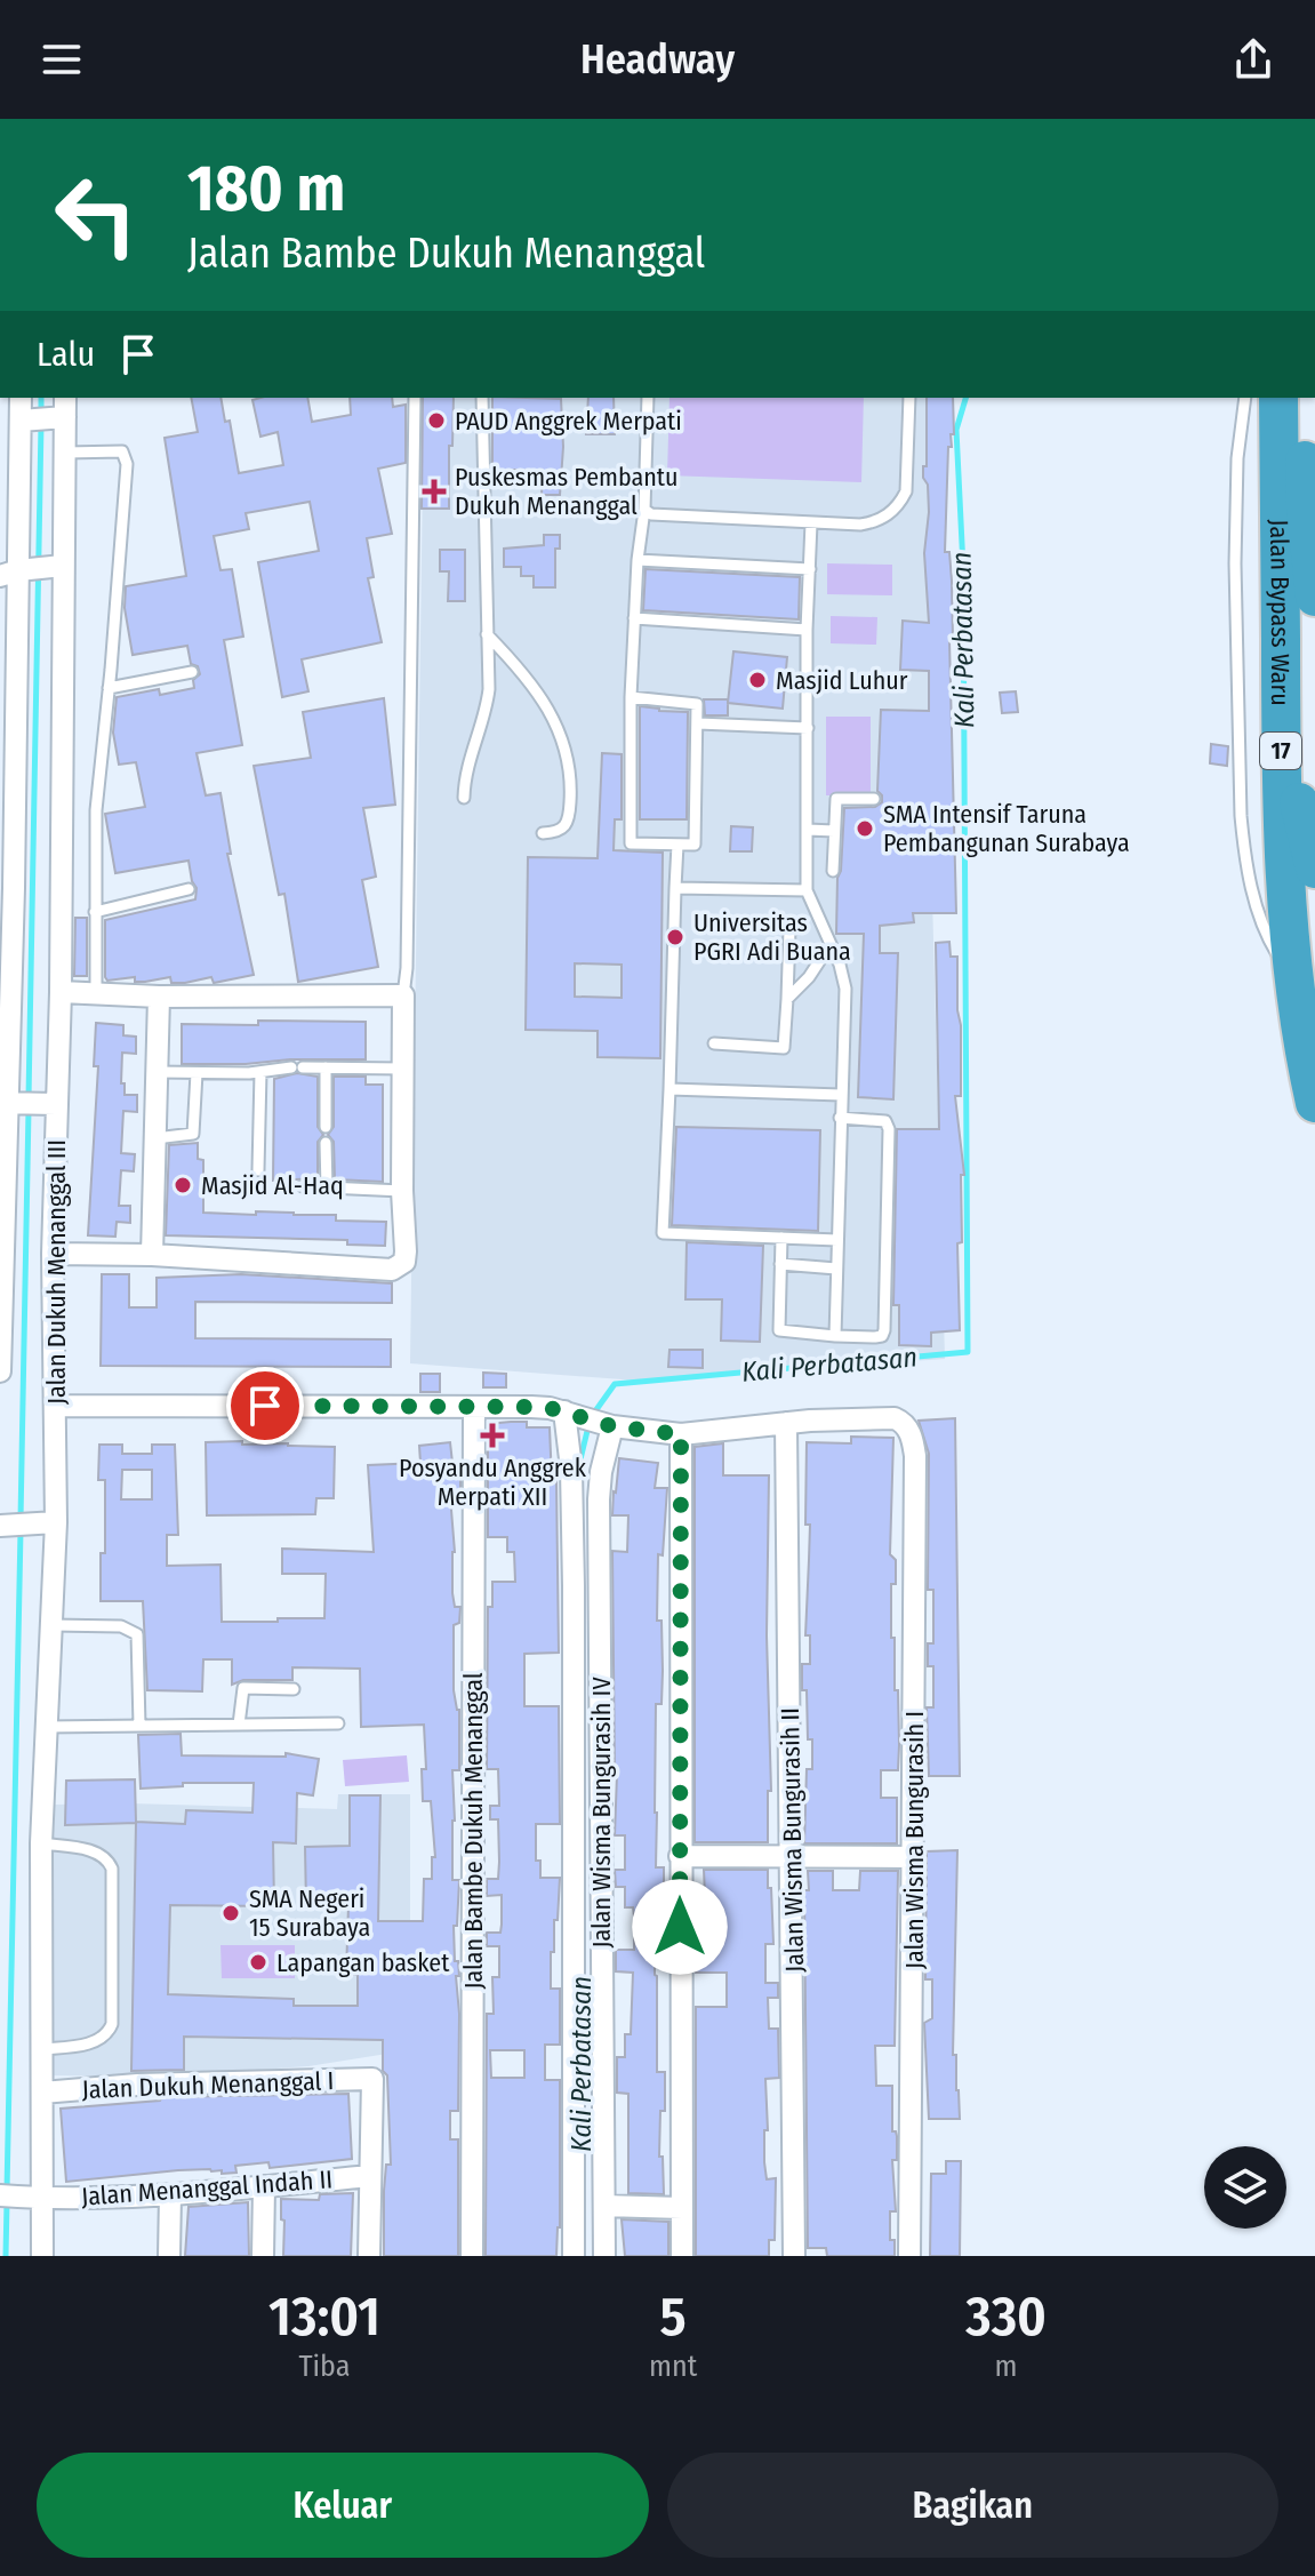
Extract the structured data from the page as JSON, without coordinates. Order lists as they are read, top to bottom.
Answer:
{
  "streets": {
    "highway": ["Jalan Bypass Waru", "17"],
    "street": [
      "Jalan Dukuh Menanggal III",
      "Jalan Wisma Bungurasih IV",
      "Jalan Bambe Dukuh Menanggal",
      "Jalan Wisma Bungurasih II",
      "Jalan Wisma Bungurasih I",
      "Jalan Dukuh Menanggal I",
      "Jalan Menanggal Indah II"
    ]
  },
  "crossings": [
    ["Jalan Dukuh Menanggal III", "Jalan Dukuh Menanggal I"],
    ["Jalan Dukuh Menanggal III", "Jalan Menanggal Indah II"],
    ["Jalan Wisma Bungurasih II", "Jalan Wisma Bungurasih I"],
    ["Jalan Dukuh Menanggal I", "Jalan Menanggal Indah II"]
  ],
  "water": ["Kali Perbatasan"],
  "places": {
    "other": [
      "PAUD Anggrek Merpati",
      "Masjid Luhur",
      "SMA Intensif Taruna Pembangunan Surabaya",
      "Universitas PGRI Adi Buana",
      "Masjid Al-Haq",
      "SMA Negeri 15 Surabaya",
      "Lapangan basket"
    ],
    "health": ["Puskesmas Pembantu Dukuh Menanggal", "Posyandu Anggrek Merpati XII"]
  },
  "page": {
    "header": "Headway",
    "turn": ["180 m", "Jalan Bambe Dukuh Menanggal"],
    "then": "Lalu",
    "eta": [
      "13:01",
      "Tiba",
      "5",
      "mnt",
      "330",
      "m"
    ],
    "buttons": ["Keluar", "Bagikan"]
  }
}
